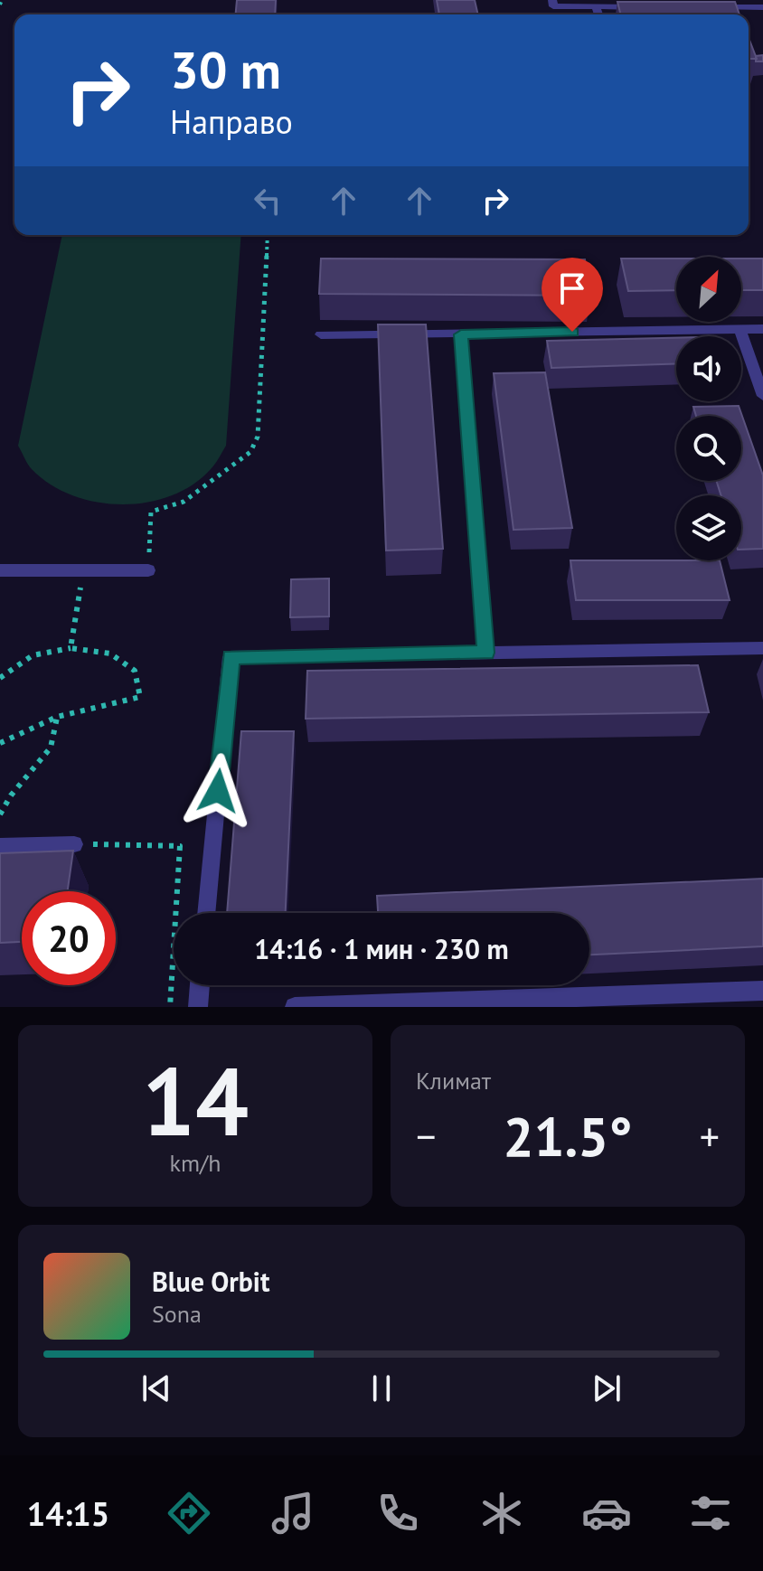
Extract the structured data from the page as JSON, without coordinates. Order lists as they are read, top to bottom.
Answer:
{
  "north": "top right",
  "page": {
    "turn": ["30 m", "Направо"],
    "limit": "20",
    "trip": "14:16 · 1 мин · 230 m",
    "tile": [
      ["14", "km/h"],
      "Климат"
    ],
    "heat": ["−", "21.5°", "+"],
    "song": ["Blue Orbit", "Sona"],
    "tabs": "14:15"
  }
}
